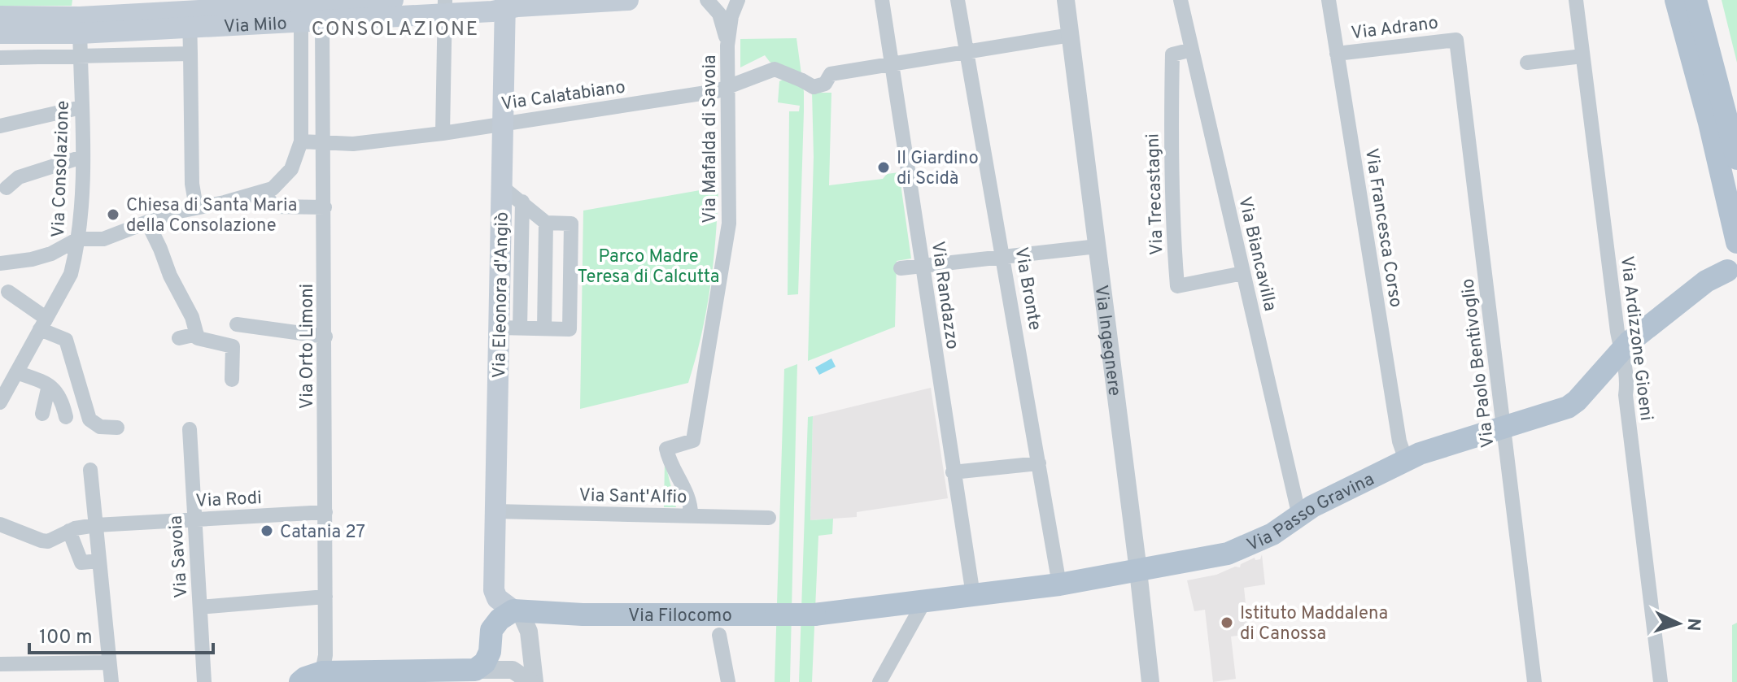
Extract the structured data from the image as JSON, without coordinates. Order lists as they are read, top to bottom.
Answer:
{
  "streets": {
    "main road": [
      "Via Milo",
      "Via Eleonora d'Angiò",
      "Via Passo Gravina",
      "Via Filocomo"
    ],
    "street": [
      "Via Adrano",
      "Via Calatabiano",
      "Via Mafalda di Savoia",
      "Via Consolazione",
      "Via Trecastagni",
      "Via Francesca Corso",
      "Via Biancavilla",
      "Via Bronte",
      "Via Randazzo",
      "Via Ardizzone Gioeni",
      "Via Ingegnere",
      "Via Orto Limoni",
      "Via Paolo Bentivoglio",
      "Via Sant'Alfio",
      "Via Rodi",
      "Via Savoia"
    ]
  },
  "crossings": [
    ["Via Milo", "Via Consolazione"],
    ["Via Milo", "Via Eleonora d'Angiò"],
    ["Via Milo", "Via Orto Limoni"],
    ["Via Adrano", "Via Francesca Corso"],
    ["Via Adrano", "Via Paolo Bentivoglio"],
    ["Via Calatabiano", "Via Mafalda di Savoia"],
    ["Via Calatabiano", "Via Bronte"],
    ["Via Calatabiano", "Via Eleonora d'Angiò"],
    ["Via Calatabiano", "Via Randazzo"],
    ["Via Calatabiano", "Via Ingegnere"],
    ["Via Calatabiano", "Via Orto Limoni"],
    ["Via Mafalda di Savoia", "Via Sant'Alfio"],
    ["Via Trecastagni", "Via Biancavilla"],
    ["Via Francesca Corso", "Via Passo Gravina"],
    ["Via Biancavilla", "Via Passo Gravina"],
    ["Via Bronte", "Via Passo Gravina"],
    ["Via Eleonora d'Angiò", "Via Sant'Alfio"],
    ["Via Eleonora d'Angiò", "Via Filocomo"],
    ["Via Randazzo", "Via Passo Gravina"],
    ["Via Ardizzone Gioeni", "Via Passo Gravina"],
    ["Via Ingegnere", "Via Passo Gravina"],
    ["Via Orto Limoni", "Via Rodi"],
    ["Via Paolo Bentivoglio", "Via Passo Gravina"],
    ["Via Rodi", "Via Savoia"],
    ["Via Passo Gravina", "Via Filocomo"]
  ],
  "districts": ["CONSOLAZIONE"],
  "parks": ["Parco Madre Teresa di Calcutta"],
  "places": [
    "Il Giardino di Scidà",
    "Chiesa di Santa Maria della Consolazione",
    "Catania 27",
    "Istituto Maddalena di Canossa"
  ],
  "scale_bar": "100 m",
  "north": "right"
}
